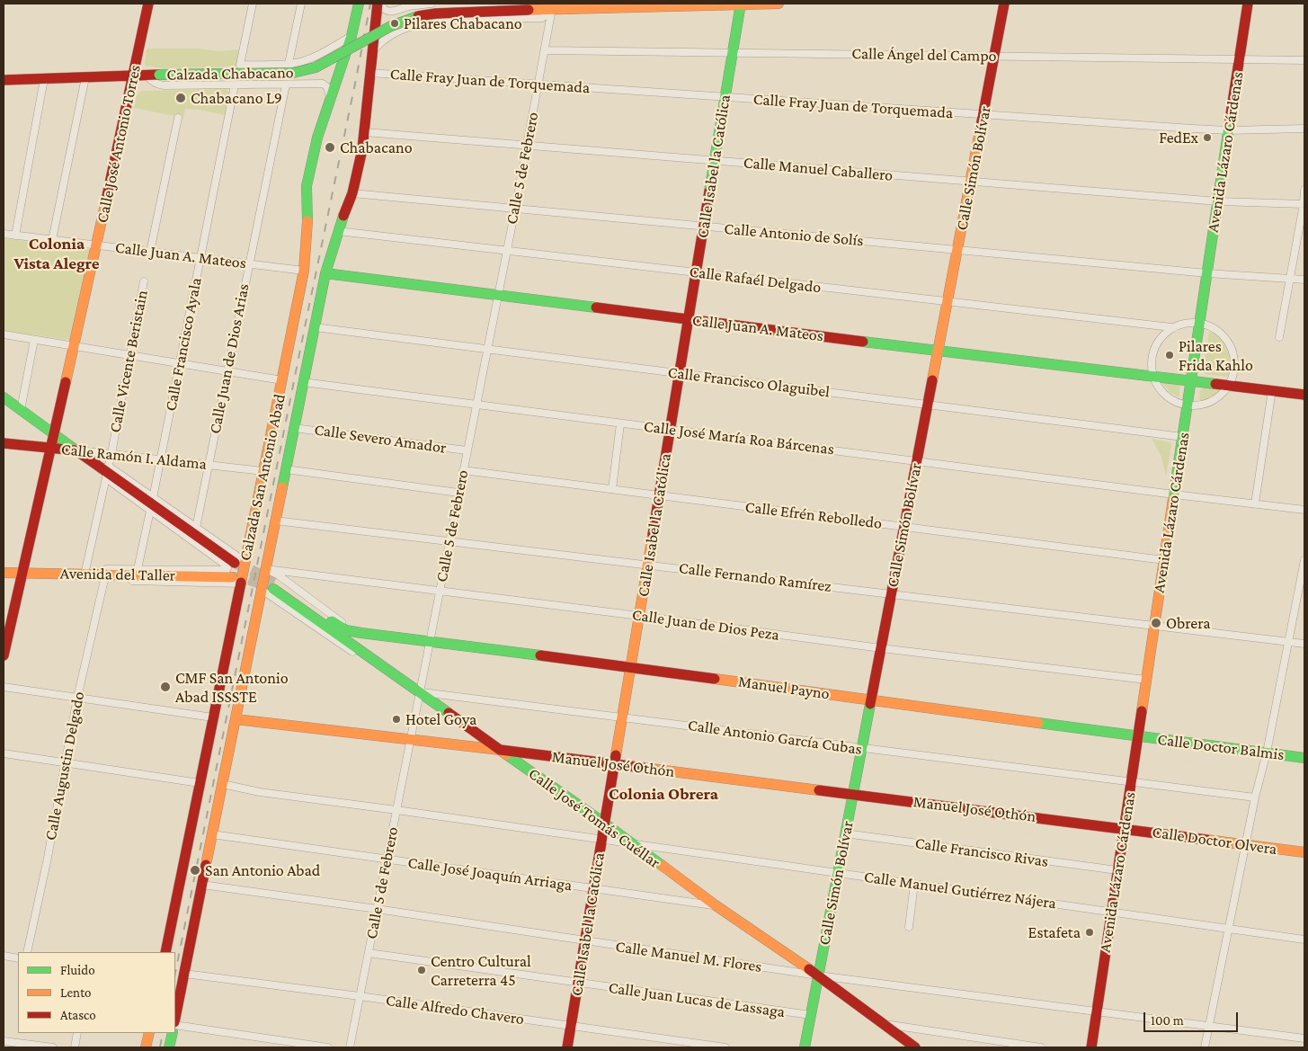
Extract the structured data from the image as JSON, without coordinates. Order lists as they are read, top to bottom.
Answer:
{
  "streets": {
    "main road": [
      "Calzada Chabacano",
      "Calle José Antonio Torres",
      "Avenida Lázaro Cárdenas",
      "Calle Isabel la Católica",
      "Calle Simón Bolívar",
      "Calle Juan A. Mateos",
      "Calle Ramón I. Aldama",
      "Calzada San Antonio Abad",
      "Avenida del Taller",
      "Manuel Payno",
      "Calle Doctor Balmis",
      "Manuel José Othón",
      "Calle José Tomás Cuéllar",
      "Calle Doctor Olvera"
    ],
    "street": [
      "Calle Ángel del Campo",
      "Calle Fray Juan de Torquemada",
      "Calle 5 de Febrero",
      "Calle Manuel Caballero",
      "Calle Antonio de Solís",
      "Calle Rafaél Delgado",
      "Calle Francisco Ayala",
      "Calle Juan de Dios Arias",
      "Calle Vicente Beristain",
      "Calle Francisco Olaguibel",
      "Calle José María Roa Bárcenas",
      "Calle Severo Amador",
      "Calle Efrén Rebolledo",
      "Calle Fernando Ramírez",
      "Calle Juan de Dios Peza",
      "Calle Antonio García Cubas",
      "Calle Augustin Delgado",
      "Calle Francisco Rivas",
      "Calle José Joaquín Arriaga",
      "Calle Manuel Gutiérrez Nájera",
      "Calle Manuel M. Flores",
      "Calle Juan Lucas de Lassaga",
      "Calle Alfredo Chavero"
    ]
  },
  "crossings": [
    ["Calle Ángel del Campo", "Avenida Lázaro Cárdenas"],
    ["Calle Ángel del Campo", "Calle Isabel la Católica"],
    ["Calle Ángel del Campo", "Calle 5 de Febrero"],
    ["Calle Ángel del Campo", "Calle Simón Bolívar"],
    ["Calzada Chabacano", "Calle José Antonio Torres"],
    ["Calzada Chabacano", "Calle Isabel la Católica"],
    ["Calzada Chabacano", "Calle 5 de Febrero"],
    ["Calzada Chabacano", "Calle Francisco Ayala"],
    ["Calzada Chabacano", "Calle Juan de Dios Arias"],
    ["Calzada Chabacano", "Calzada San Antonio Abad"],
    ["Calle Fray Juan de Torquemada", "Avenida Lázaro Cárdenas"],
    ["Calle Fray Juan de Torquemada", "Calle Isabel la Católica"],
    ["Calle Fray Juan de Torquemada", "Calle 5 de Febrero"],
    ["Calle Fray Juan de Torquemada", "Calle Simón Bolívar"],
    ["Calle Fray Juan de Torquemada", "Calzada San Antonio Abad"],
    ["Calle José Antonio Torres", "Calle Juan A. Mateos"],
    ["Calle José Antonio Torres", "Calle Ramón I. Aldama"],
    ["Calle José Antonio Torres", "Avenida del Taller"],
    ["Avenida Lázaro Cárdenas", "Calle Manuel Caballero"],
    ["Avenida Lázaro Cárdenas", "Calle Antonio de Solís"],
    ["Avenida Lázaro Cárdenas", "Calle Juan A. Mateos"],
    ["Avenida Lázaro Cárdenas", "Calle Rafaél Delgado"],
    ["Avenida Lázaro Cárdenas", "Calle Francisco Olaguibel"],
    ["Avenida Lázaro Cárdenas", "Calle José María Roa Bárcenas"],
    ["Avenida Lázaro Cárdenas", "Calle Efrén Rebolledo"],
    ["Avenida Lázaro Cárdenas", "Calle Fernando Ramírez"],
    ["Avenida Lázaro Cárdenas", "Calle Juan de Dios Peza"],
    ["Avenida Lázaro Cárdenas", "Manuel Payno"],
    ["Avenida Lázaro Cárdenas", "Calle Antonio García Cubas"],
    ["Avenida Lázaro Cárdenas", "Calle Doctor Balmis"],
    ["Avenida Lázaro Cárdenas", "Manuel José Othón"],
    ["Avenida Lázaro Cárdenas", "Calle Doctor Olvera"],
    ["Avenida Lázaro Cárdenas", "Calle Francisco Rivas"],
    ["Avenida Lázaro Cárdenas", "Calle Manuel Gutiérrez Nájera"],
    ["Avenida Lázaro Cárdenas", "Calle Manuel M. Flores"],
    ["Calle Isabel la Católica", "Calle Manuel Caballero"],
    ["Calle Isabel la Católica", "Calle Antonio de Solís"],
    ["Calle Isabel la Católica", "Calle Juan A. Mateos"],
    ["Calle Isabel la Católica", "Calle Rafaél Delgado"],
    ["Calle Isabel la Católica", "Calle Francisco Olaguibel"],
    ["Calle Isabel la Católica", "Calle José María Roa Bárcenas"],
    ["Calle Isabel la Católica", "Calle Efrén Rebolledo"],
    ["Calle Isabel la Católica", "Calle Fernando Ramírez"],
    ["Calle Isabel la Católica", "Calle Juan de Dios Peza"],
    ["Calle Isabel la Católica", "Manuel Payno"],
    ["Calle Isabel la Católica", "Calle Antonio García Cubas"],
    ["Calle Isabel la Católica", "Manuel José Othón"],
    ["Calle Isabel la Católica", "Calle José Tomás Cuéllar"],
    ["Calle Isabel la Católica", "Calle José Joaquín Arriaga"],
    ["Calle Isabel la Católica", "Calle Manuel Gutiérrez Nájera"],
    ["Calle Isabel la Católica", "Calle Manuel M. Flores"],
    ["Calle Isabel la Católica", "Calle Juan Lucas de Lassaga"],
    ["Calle Isabel la Católica", "Calle Alfredo Chavero"],
    ["Calle 5 de Febrero", "Calle Manuel Caballero"],
    ["Calle 5 de Febrero", "Calle Antonio de Solís"],
    ["Calle 5 de Febrero", "Calle Juan A. Mateos"],
    ["Calle 5 de Febrero", "Calle Rafaél Delgado"],
    ["Calle 5 de Febrero", "Calle Francisco Olaguibel"],
    ["Calle 5 de Febrero", "Calle José María Roa Bárcenas"],
    ["Calle 5 de Febrero", "Calle Severo Amador"],
    ["Calle 5 de Febrero", "Calle Efrén Rebolledo"],
    ["Calle 5 de Febrero", "Calle Fernando Ramírez"],
    ["Calle 5 de Febrero", "Calle Juan de Dios Peza"],
    ["Calle 5 de Febrero", "Manuel Payno"],
    ["Calle 5 de Febrero", "Calle Antonio García Cubas"],
    ["Calle 5 de Febrero", "Manuel José Othón"],
    ["Calle 5 de Febrero", "Calle José Tomás Cuéllar"],
    ["Calle 5 de Febrero", "Calle José Joaquín Arriaga"],
    ["Calle 5 de Febrero", "Calle Manuel Gutiérrez Nájera"],
    ["Calle 5 de Febrero", "Calle Manuel M. Flores"],
    ["Calle 5 de Febrero", "Calle Juan Lucas de Lassaga"],
    ["Calle 5 de Febrero", "Calle Alfredo Chavero"],
    ["Calle Simón Bolívar", "Calle Manuel Caballero"],
    ["Calle Simón Bolívar", "Calle Antonio de Solís"],
    ["Calle Simón Bolívar", "Calle Juan A. Mateos"],
    ["Calle Simón Bolívar", "Calle Rafaél Delgado"],
    ["Calle Simón Bolívar", "Calle Francisco Olaguibel"],
    ["Calle Simón Bolívar", "Calle José María Roa Bárcenas"],
    ["Calle Simón Bolívar", "Calle Efrén Rebolledo"],
    ["Calle Simón Bolívar", "Calle Fernando Ramírez"],
    ["Calle Simón Bolívar", "Calle Juan de Dios Peza"],
    ["Calle Simón Bolívar", "Manuel Payno"],
    ["Calle Simón Bolívar", "Calle Antonio García Cubas"],
    ["Calle Simón Bolívar", "Manuel José Othón"],
    ["Calle Simón Bolívar", "Calle José Tomás Cuéllar"],
    ["Calle Simón Bolívar", "Calle Francisco Rivas"],
    ["Calle Simón Bolívar", "Calle Manuel Gutiérrez Nájera"],
    ["Calle Simón Bolívar", "Calle Manuel M. Flores"],
    ["Calle Simón Bolívar", "Calle Juan Lucas de Lassaga"],
    ["Calle Manuel Caballero", "Calzada San Antonio Abad"],
    ["Calle Antonio de Solís", "Calzada San Antonio Abad"],
    ["Calle Juan A. Mateos", "Calle Francisco Ayala"],
    ["Calle Juan A. Mateos", "Calle Juan de Dios Arias"],
    ["Calle Juan A. Mateos", "Calzada San Antonio Abad"],
    ["Calle Rafaél Delgado", "Calzada San Antonio Abad"],
    ["Calle Francisco Ayala", "Calle Ramón I. Aldama"],
    ["Calle Juan de Dios Arias", "Calle Ramón I. Aldama"],
    ["Calle Vicente Beristain", "Calle Ramón I. Aldama"],
    ["Calle Vicente Beristain", "Avenida del Taller"],
    ["Calle Francisco Olaguibel", "Calzada San Antonio Abad"],
    ["Calle José María Roa Bárcenas", "Calzada San Antonio Abad"],
    ["Calle Severo Amador", "Calzada San Antonio Abad"],
    ["Calle Ramón I. Aldama", "Calzada San Antonio Abad"],
    ["Calzada San Antonio Abad", "Calle Fernando Ramírez"],
    ["Calzada San Antonio Abad", "Calle Juan de Dios Peza"],
    ["Calzada San Antonio Abad", "Calle Antonio García Cubas"],
    ["Calzada San Antonio Abad", "Manuel José Othón"],
    ["Calzada San Antonio Abad", "Calle José Joaquín Arriaga"],
    ["Calzada San Antonio Abad", "Calle Manuel Gutiérrez Nájera"],
    ["Calzada San Antonio Abad", "Calle Manuel M. Flores"],
    ["Calzada San Antonio Abad", "Calle Alfredo Chavero"],
    ["Avenida del Taller", "Calle Augustin Delgado"],
    ["Manuel Payno", "Calle Doctor Balmis"],
    ["Manuel Payno", "Calle José Tomás Cuéllar"],
    ["Calle Antonio García Cubas", "Calle José Tomás Cuéllar"],
    ["Manuel José Othón", "Calle José Tomás Cuéllar"],
    ["Manuel José Othón", "Calle Doctor Olvera"],
    ["Calle José Tomás Cuéllar", "Calle José Joaquín Arriaga"],
    ["Calle José Tomás Cuéllar", "Calle Manuel Gutiérrez Nájera"],
    ["Calle José Tomás Cuéllar", "Calle Manuel M. Flores"]
  ],
  "districts": ["Colonia Vista Alegre", "Colonia Obrera"],
  "places": [
    "Pilares Chabacano",
    "Chabacano L9",
    "FedEx",
    "Chabacano",
    "Pilares Frida Kahlo",
    "Obrera",
    "CMF San Antonio Abad ISSSTE",
    "Hotel Goya",
    "San Antonio Abad",
    "Estafeta",
    "Centro Cultural Carreterra 45"
  ],
  "legend": ["Fluido", "Lento", "Atasco"],
  "scale_bar": "100 m"
}
